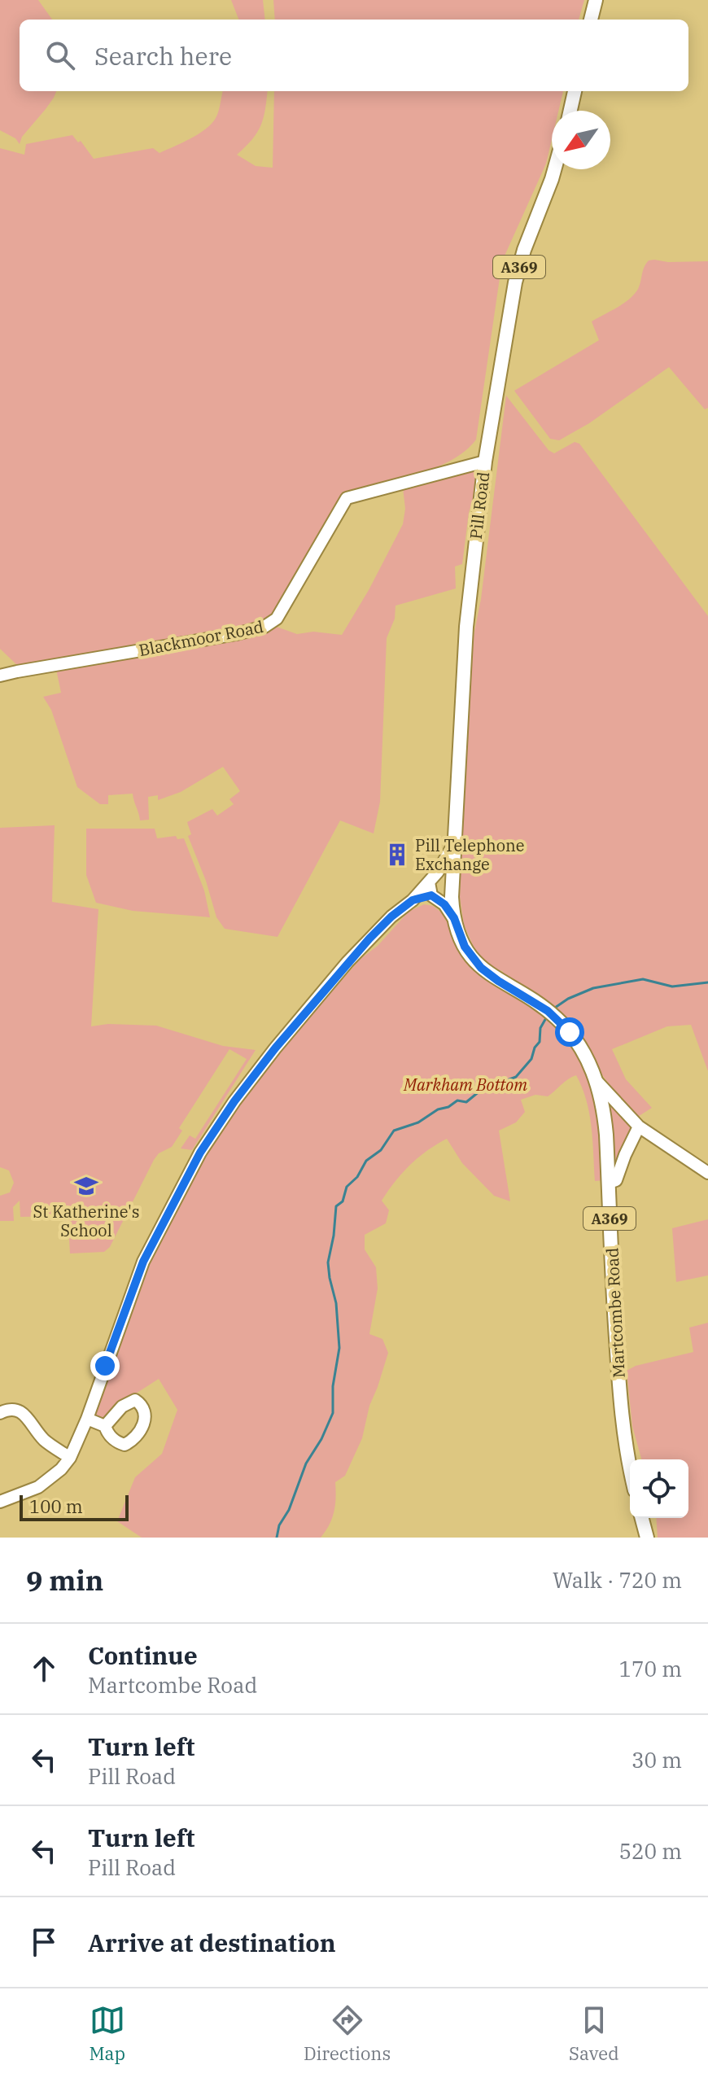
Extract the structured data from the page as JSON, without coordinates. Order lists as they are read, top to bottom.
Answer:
{
  "streets": {
    "main road": ["A369", "Pill Road", "Martcombe Road"],
    "street": ["Blackmoor Road"]
  },
  "crossings": [
    ["Pill Road", "Blackmoor Road"],
    ["Pill Road", "Martcombe Road"]
  ],
  "parks": ["Markham Bottom"],
  "places": {
    "building": ["Pill Telephone Exchange"],
    "school or university": ["St Katherine's School"]
  },
  "scale_bar": "100 m",
  "north": "bottom left",
  "page": {
    "search": "Search here",
    "scale": "100 m",
    "heading": ["9 min", "Walk · 720 m"],
    "list": [
      ["Continue", "Martcombe Road", "170 m"],
      ["Turn left", "Pill Road", "30 m"],
      ["Turn left", "Pill Road", "520 m"],
      "Arrive at destination"
    ],
    "nav": ["Map", "Directions", "Saved"]
  }
}
